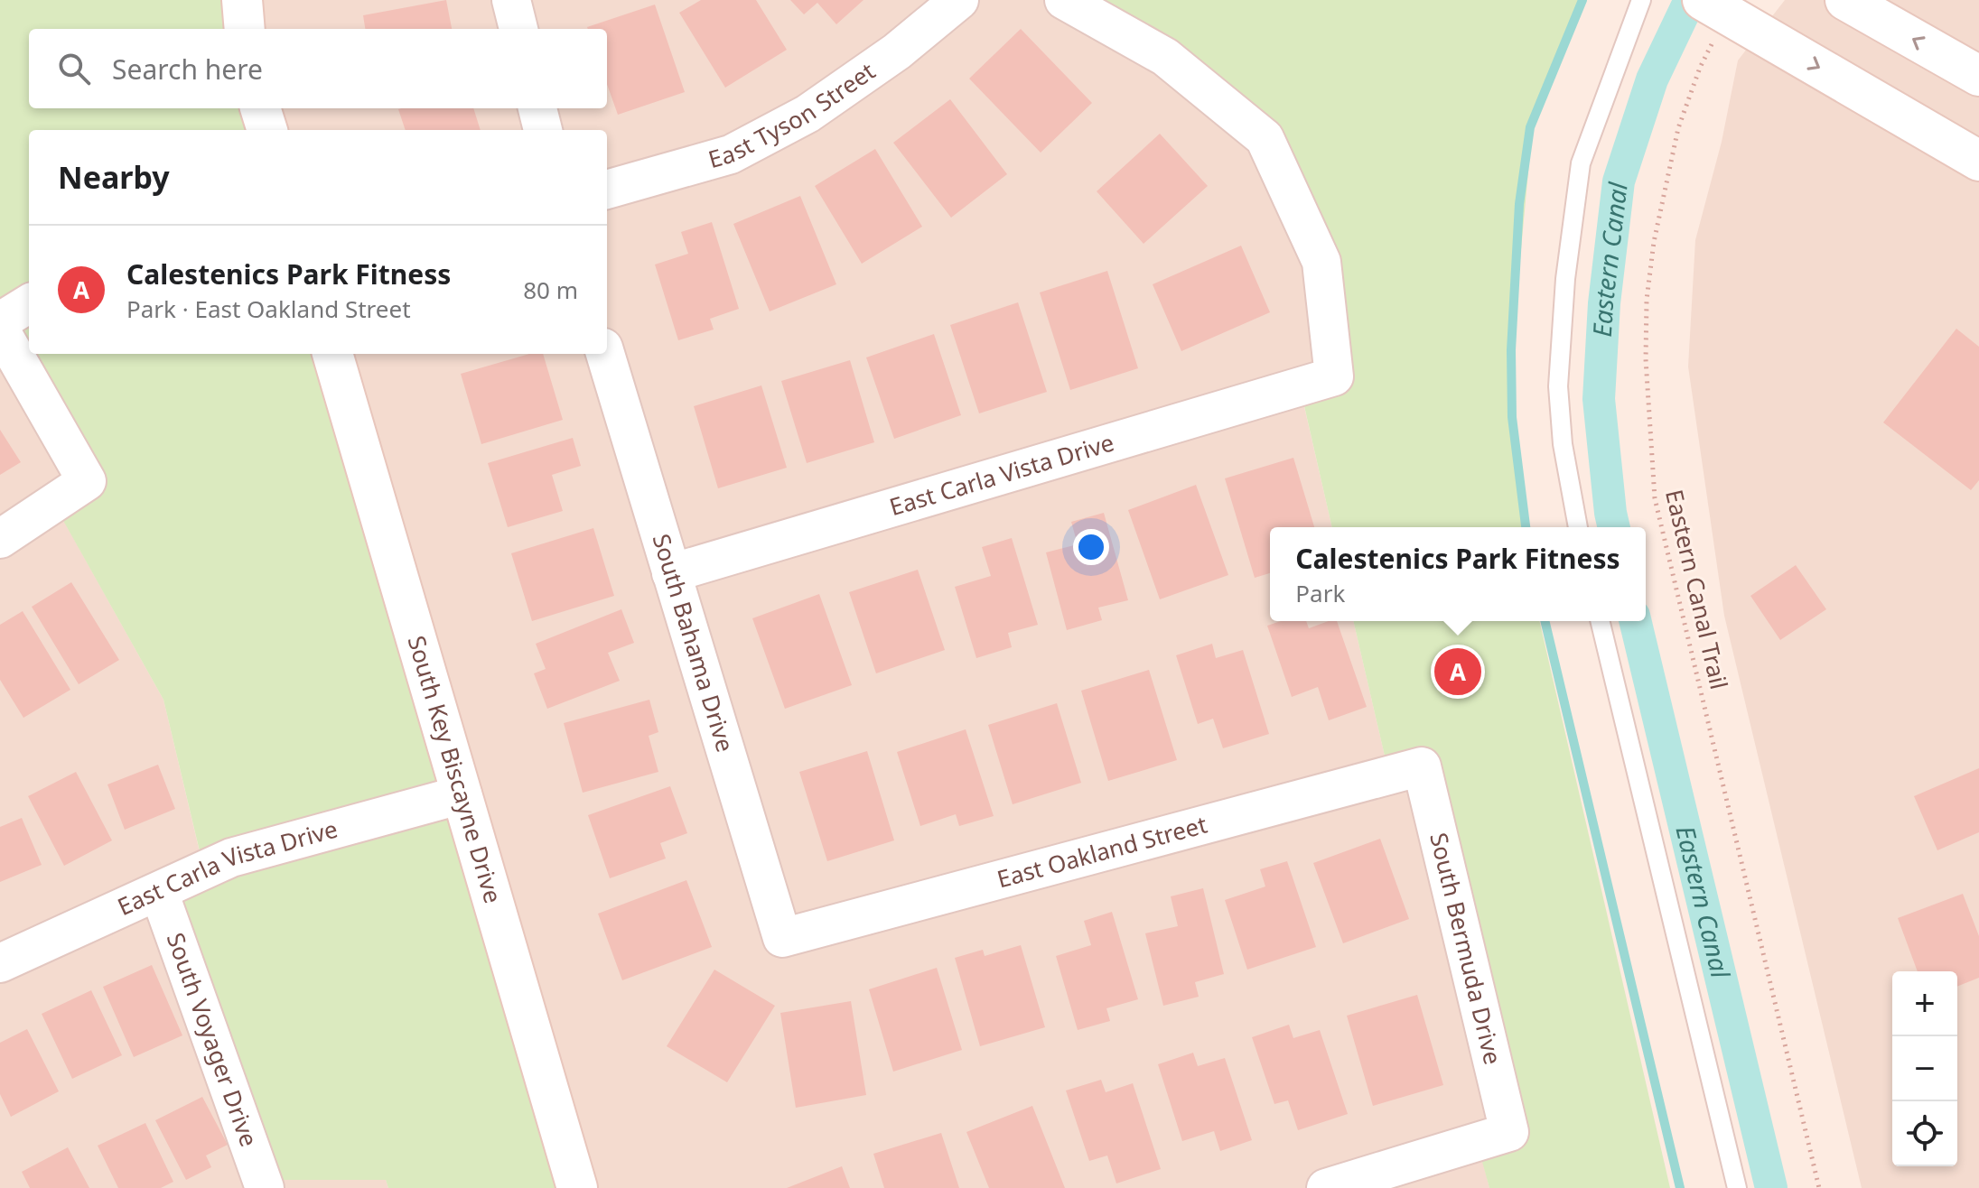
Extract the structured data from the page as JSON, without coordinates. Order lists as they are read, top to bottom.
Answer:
{
  "streets": {
    "street": [
      "East Tyson Street",
      "East Carla Vista Drive",
      "South Bahama Drive",
      "South Key Biscayne Drive",
      "East Oakland Street",
      "South Bermuda Drive",
      "South Voyager Drive"
    ],
    "path": ["Eastern Canal Trail"]
  },
  "crossings": [
    ["East Carla Vista Drive", "South Bahama Drive"],
    ["East Carla Vista Drive", "South Key Biscayne Drive"],
    ["East Carla Vista Drive", "South Voyager Drive"],
    ["South Bahama Drive", "East Oakland Street"],
    ["East Oakland Street", "South Bermuda Drive"]
  ],
  "water": ["Eastern Canal"],
  "page": {
    "search": "Search here",
    "heading": "Nearby",
    "list": [
      {
        "mark": "A",
        "name": "Calestenics Park Fitness",
        "note": "Park · East Oakland Street",
        "value": "80 m"
      }
    ],
    "popup": ["Calestenics Park Fitness", "Park"],
    "pins": "A",
    "map_buttons": ["+", "−"]
  }
}
